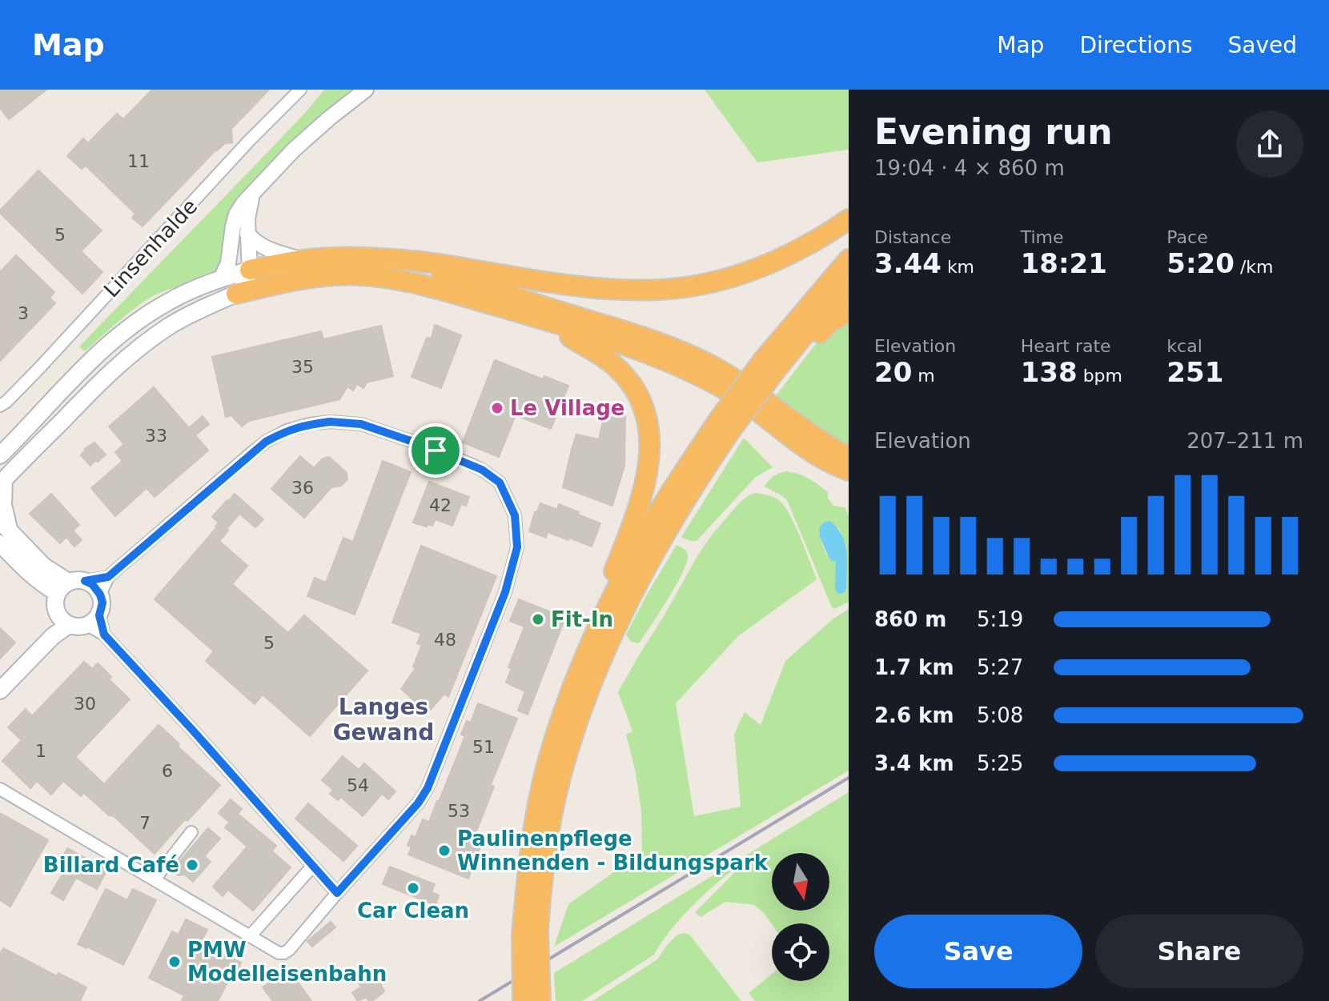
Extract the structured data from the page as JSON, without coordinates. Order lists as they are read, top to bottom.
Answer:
{
  "streets": {
    "street": ["Linsenhalde"]
  },
  "districts": ["Langes Gewand"],
  "places": [
    "Le Village",
    "Fit-In",
    "Paulinenpflege Winnenden - Bildungspark",
    "Billard Café",
    "Car Clean",
    "PMW Modelleisenbahn"
  ],
  "house_numbers": [
    "11",
    "5",
    "3",
    "35",
    "33",
    "36",
    "42",
    "48",
    "5",
    "30",
    "51",
    "1",
    "6",
    "54",
    "53",
    "7"
  ],
  "north": "bottom",
  "page": {
    "header": "Map",
    "nav": ["Map", "Directions", "Saved"],
    "heading": ["Evening run", "19:04 · 4 × 860 m"],
    "stats": [
      ["Distance", "3.44 km"],
      ["Time", "18:21"],
      ["Pace", "5:20 /km"],
      ["Elevation", "20 m"],
      ["Heart rate", "138 bpm"],
      ["kcal", "251"]
    ],
    "chart": ["Elevation", "207–211 m"],
    "list": [
      {
        "name": "860 m",
        "note": "5:19"
      },
      {
        "name": "1.7 km",
        "note": "5:27"
      },
      {
        "name": "2.6 km",
        "note": "5:08"
      },
      {
        "name": "3.4 km",
        "note": "5:25"
      }
    ],
    "buttons": ["Save", "Share"]
  }
}
